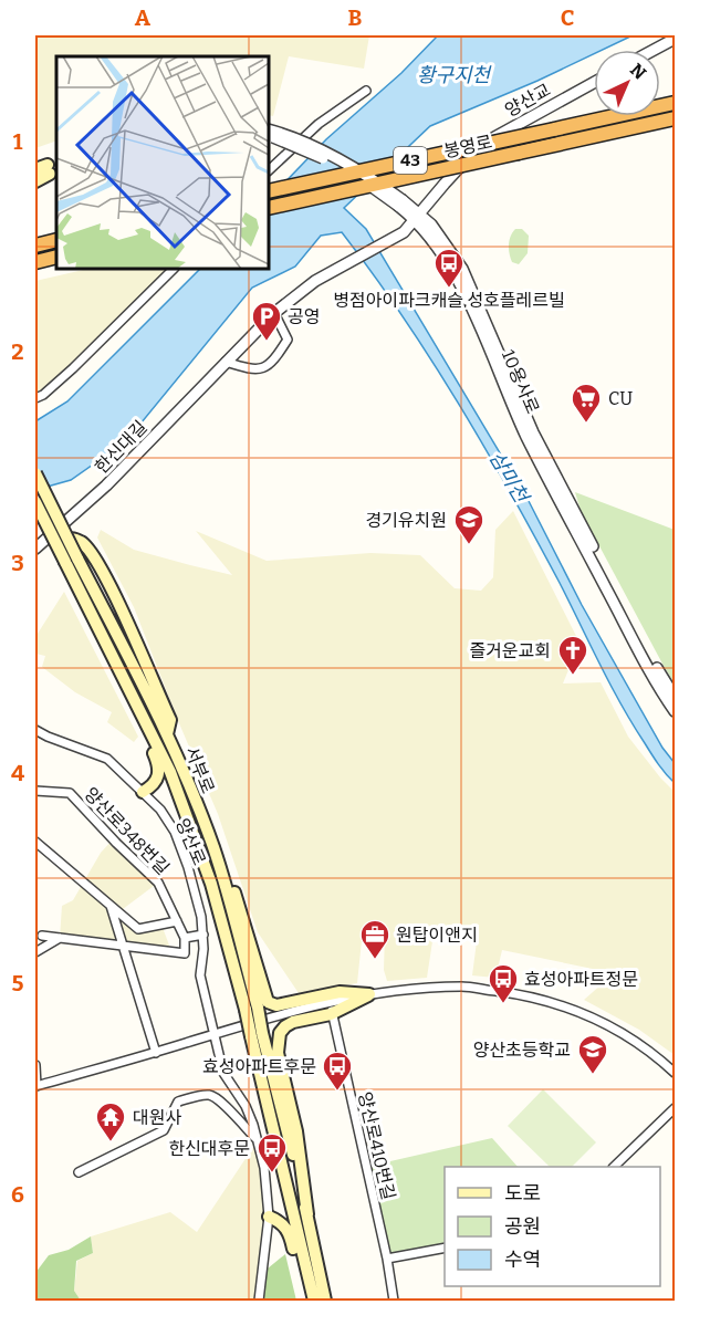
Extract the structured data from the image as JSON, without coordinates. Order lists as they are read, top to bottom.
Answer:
{
  "streets": {
    "highway": ["봉영로", "43"],
    "main road": ["서부로"],
    "street": [
      "양산교",
      "10용사로",
      "한신대길",
      "양산로348번길",
      "양산로",
      "양산로410번길"
    ]
  },
  "crossings": [
    ["양산교", "10용사로"],
    ["양산교", "한신대길"]
  ],
  "water": ["황구지천", "삼미천"],
  "places": {
    "bus stop": [
      "병점아이파크캐슬.성호플레르빌",
      "효성아파트정문",
      "효성아파트후문",
      "한신대후문"
    ],
    "parking": ["공영"],
    "supermarket": ["CU"],
    "school or university": ["경기유치원", "양산초등학교"],
    "church": ["즐거운교회"],
    "office": ["원탑이앤지"],
    "temple": ["대원사"]
  },
  "legend": ["도로", "공원", "수역"],
  "north": "top right",
  "grid": {
    "columns": ["A", "B", "C"],
    "rows": [
      "1",
      "2",
      "3",
      "4",
      "5",
      "6"
    ]
  }
}
